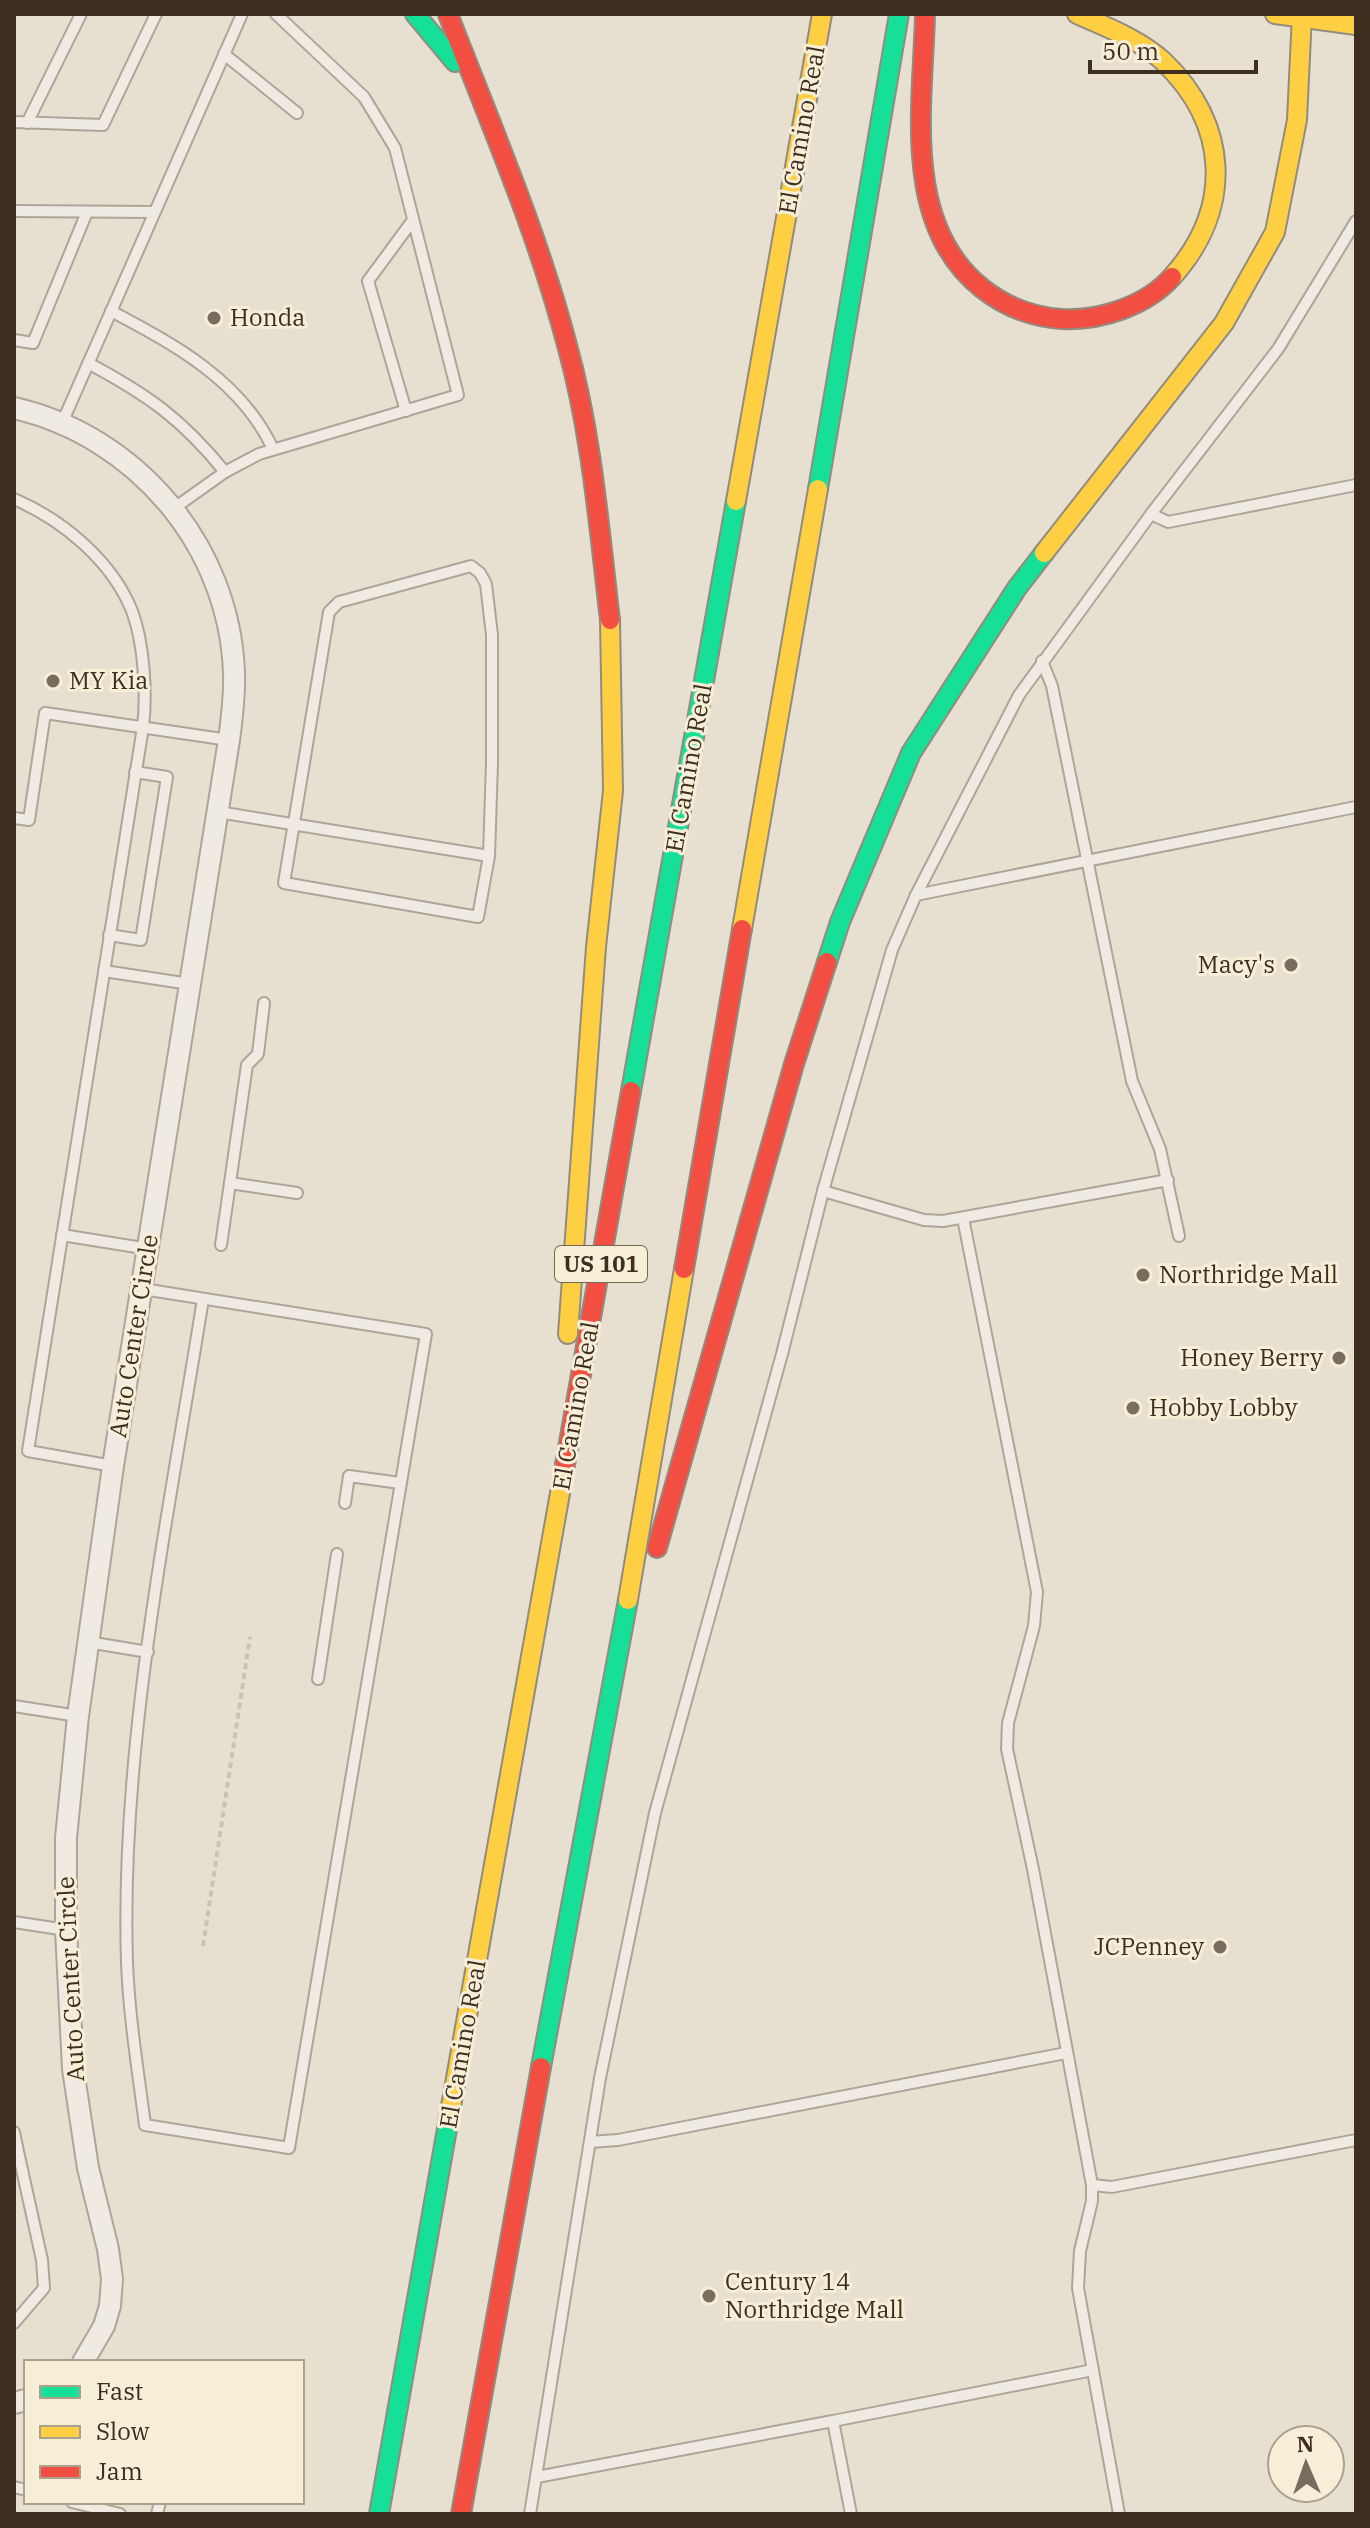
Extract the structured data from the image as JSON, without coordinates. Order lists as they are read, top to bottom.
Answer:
{
  "streets": {
    "main road": ["El Camino Real", "US 101"],
    "street": ["Auto Center Circle"]
  },
  "places": [
    "Honda",
    "MY Kia",
    "Macy's",
    "Northridge Mall",
    "Honey Berry",
    "Hobby Lobby",
    "JCPenney",
    "Century 14 Northridge Mall"
  ],
  "legend": ["Fast", "Slow", "Jam"],
  "scale_bar": "50 m",
  "north": "top"
}
